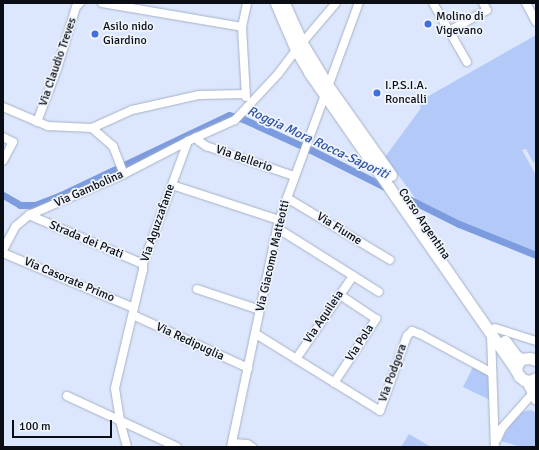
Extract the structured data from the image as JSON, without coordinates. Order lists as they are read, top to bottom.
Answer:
{
  "streets": {
    "main road": ["Corso Argentina"],
    "street": [
      "Via Claudio Treves",
      "Via Bellerio",
      "Via Gambolina",
      "Via Aguzzafame",
      "Via Fiume",
      "Strada dei Prati",
      "Via Giacomo Matteotti",
      "Via Casorate Primo",
      "Via Aquileia",
      "Via Redipuglia",
      "Via Pola",
      "Via Podgora"
    ]
  },
  "crossings": [
    ["Via Bellerio", "Via Giacomo Matteotti"],
    ["Via Gambolina", "Via Aguzzafame"],
    ["Via Gambolina", "Strada dei Prati"],
    ["Via Gambolina", "Via Casorate Primo"],
    ["Via Aguzzafame", "Strada dei Prati"],
    ["Via Aguzzafame", "Via Casorate Primo"],
    ["Via Aguzzafame", "Via Redipuglia"],
    ["Corso Argentina", "Via Giacomo Matteotti"],
    ["Via Fiume", "Via Giacomo Matteotti"],
    ["Via Giacomo Matteotti", "Via Redipuglia"],
    ["Via Giacomo Matteotti", "Via Podgora"],
    ["Via Casorate Primo", "Via Redipuglia"],
    ["Via Aquileia", "Via Pola"],
    ["Via Aquileia", "Via Podgora"],
    ["Via Pola", "Via Podgora"]
  ],
  "water": ["Roggia Mora Rocca-Saporiti"],
  "places": ["Molino di Vigevano", "Asilo nido Giardino", "I.P.S.I.A. Roncalli"],
  "scale_bar": "100 m"
}
